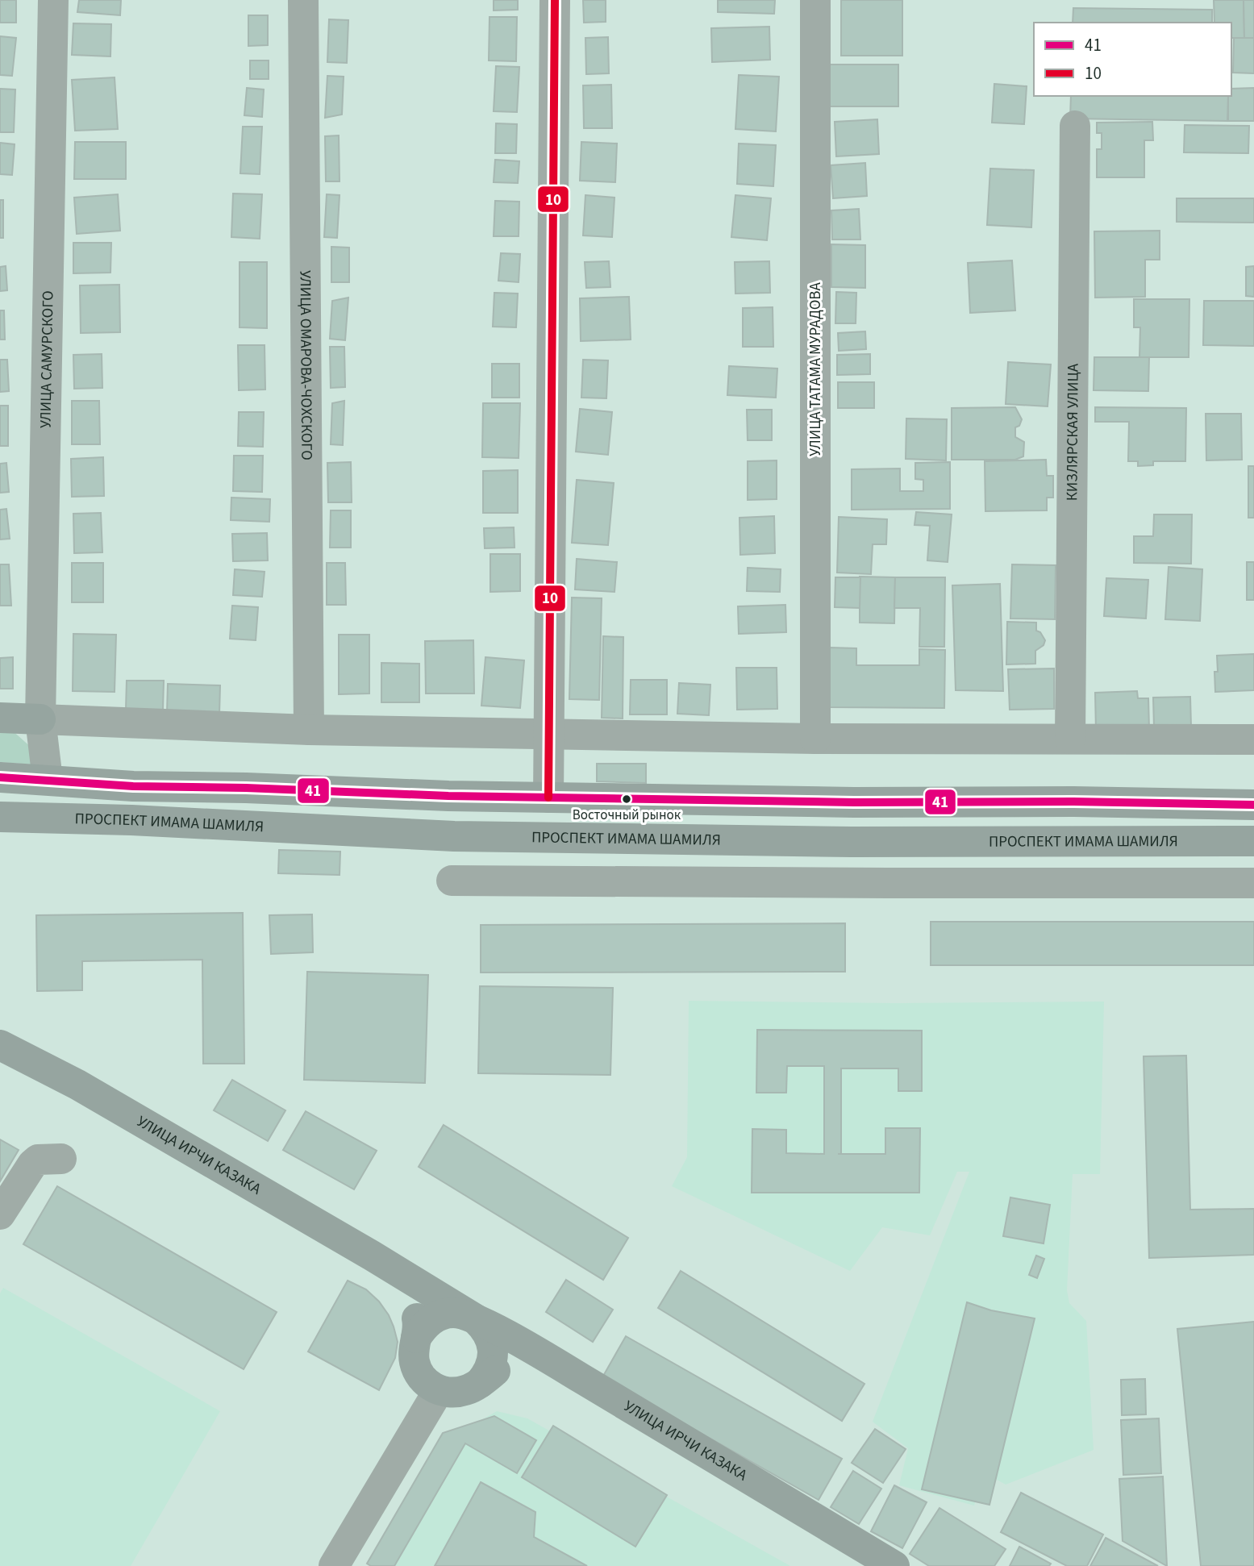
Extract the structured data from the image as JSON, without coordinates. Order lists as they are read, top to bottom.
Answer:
{
  "streets": {
    "main road": ["ПРОСПЕКТ ИМАМА ШАМИЛЯ", "УЛИЦА ИРЧИ КАЗАКА"],
    "street": [
      "УЛИЦА САМУРСКОГО",
      "УЛИЦА ОМАРОВА-ЧОХСКОГО",
      "УЛИЦА ТАТАМА МУРАДОВА",
      "КИЗЛЯРСКАЯ УЛИЦА"
    ]
  },
  "places": ["Восточный рынок"],
  "lines": ["transit line 10", "transit line 41"],
  "legend": ["41", "10"]
}
